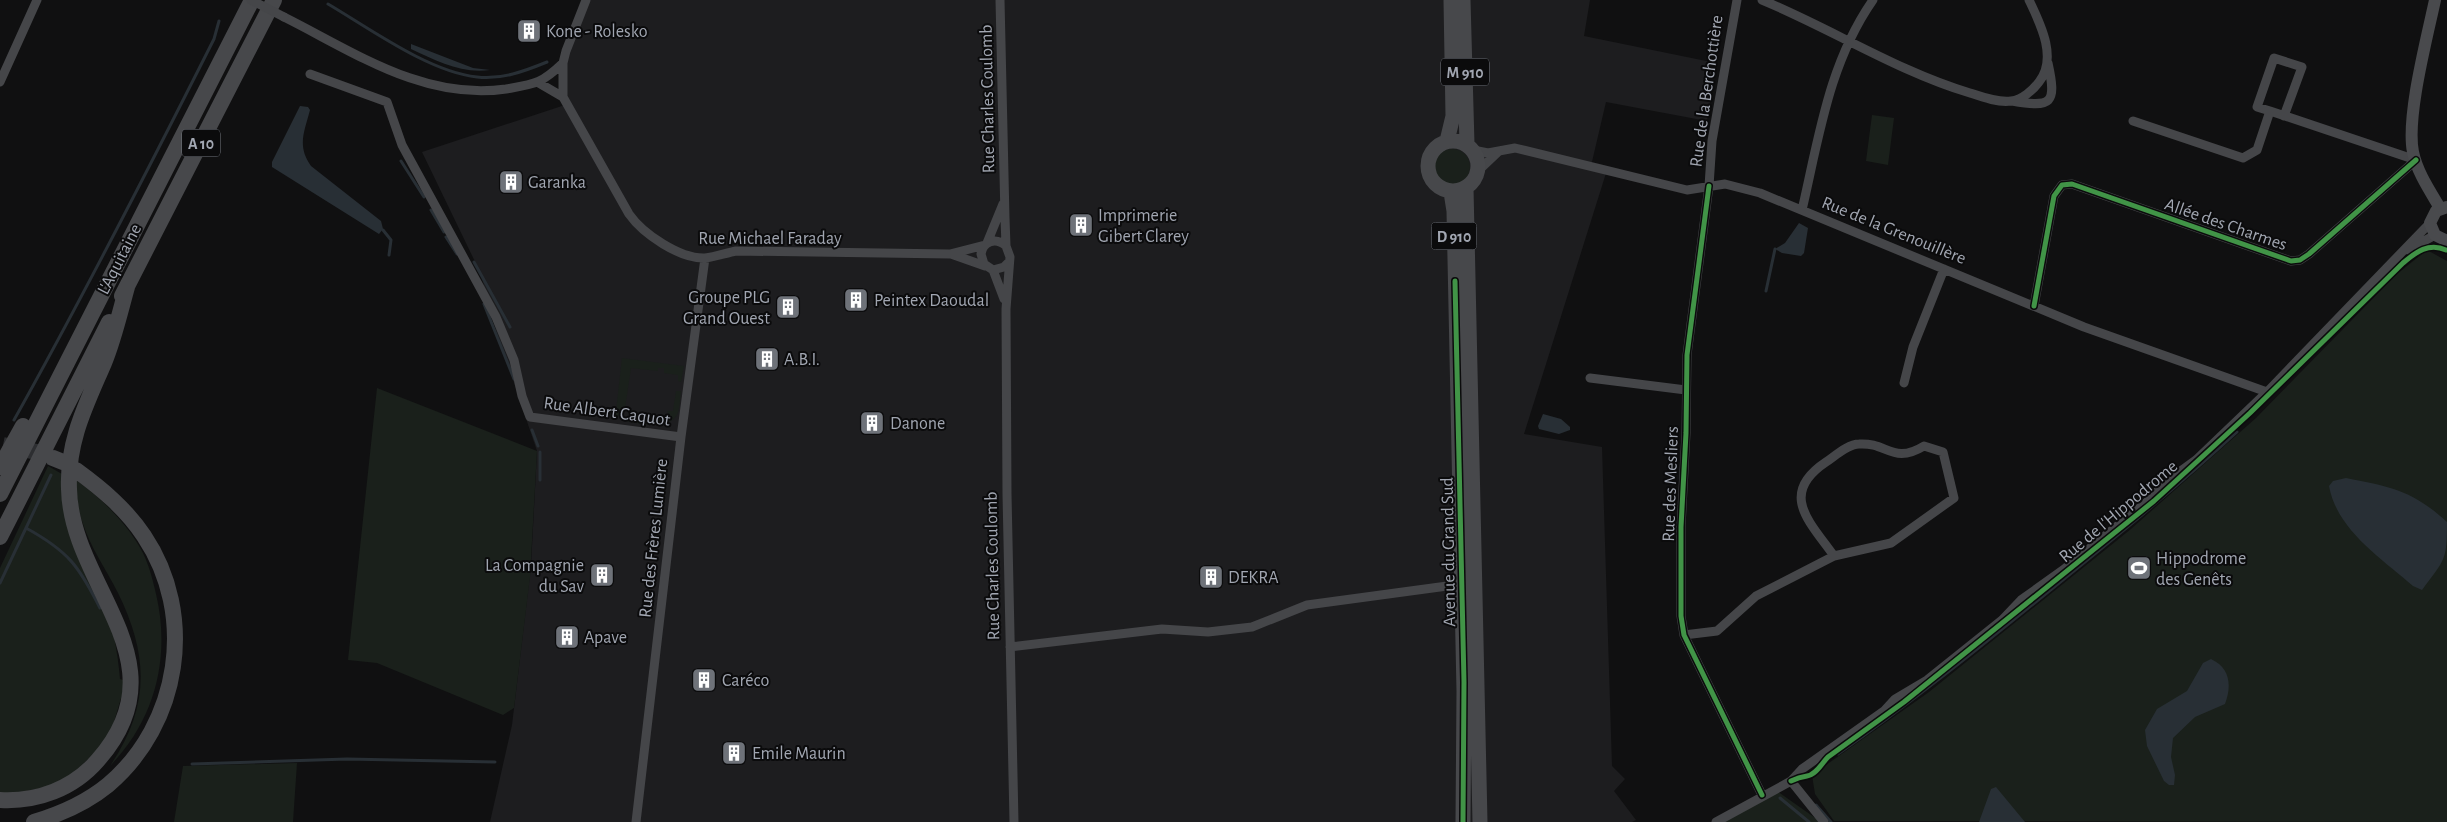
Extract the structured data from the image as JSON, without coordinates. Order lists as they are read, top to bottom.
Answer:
{
  "streets": {
    "highway": ["A 10", "L'Aquitaine"],
    "main road": ["M 910", "D 910", "Avenue du Grand Sud"],
    "street": [
      "Rue de la Berchottière",
      "Rue Charles Coulomb",
      "Allée des Charmes",
      "Rue de la Grenouillère",
      "Rue Michael Faraday",
      "Rue Albert Caquot",
      "Rue des Mesliers",
      "Rue de l'Hippodrome",
      "Rue des Frères Lumière"
    ]
  },
  "crossings": [
    ["M 910", "Rue de la Grenouillère"],
    ["M 910", "Avenue du Grand Sud"],
    ["Rue de la Berchottière", "Rue de la Grenouillère"],
    ["Rue de la Berchottière", "Rue des Mesliers"],
    ["Rue Charles Coulomb", "Rue Michael Faraday"],
    ["Allée des Charmes", "Rue de la Grenouillère"],
    ["Rue de la Grenouillère", "Rue des Mesliers"],
    ["Rue de la Grenouillère", "Rue de l'Hippodrome"],
    ["Rue de la Grenouillère", "Avenue du Grand Sud"],
    ["Rue Michael Faraday", "Rue des Frères Lumière"],
    ["Rue Albert Caquot", "Rue des Frères Lumière"],
    ["Rue des Mesliers", "Rue de l'Hippodrome"]
  ],
  "places": {
    "building": [
      "Kone - Rolesko",
      "Garanka",
      "Imprimerie Gibert Clarey",
      "Peintex Daoudal",
      "Groupe PLG Grand Ouest",
      "A.B.I.",
      "Danone",
      "La Compagnie du Sav",
      "DEKRA",
      "Apave",
      "Caréco",
      "Emile Maurin"
    ],
    "sports": ["Hippodrome des Genêts"]
  }
}
